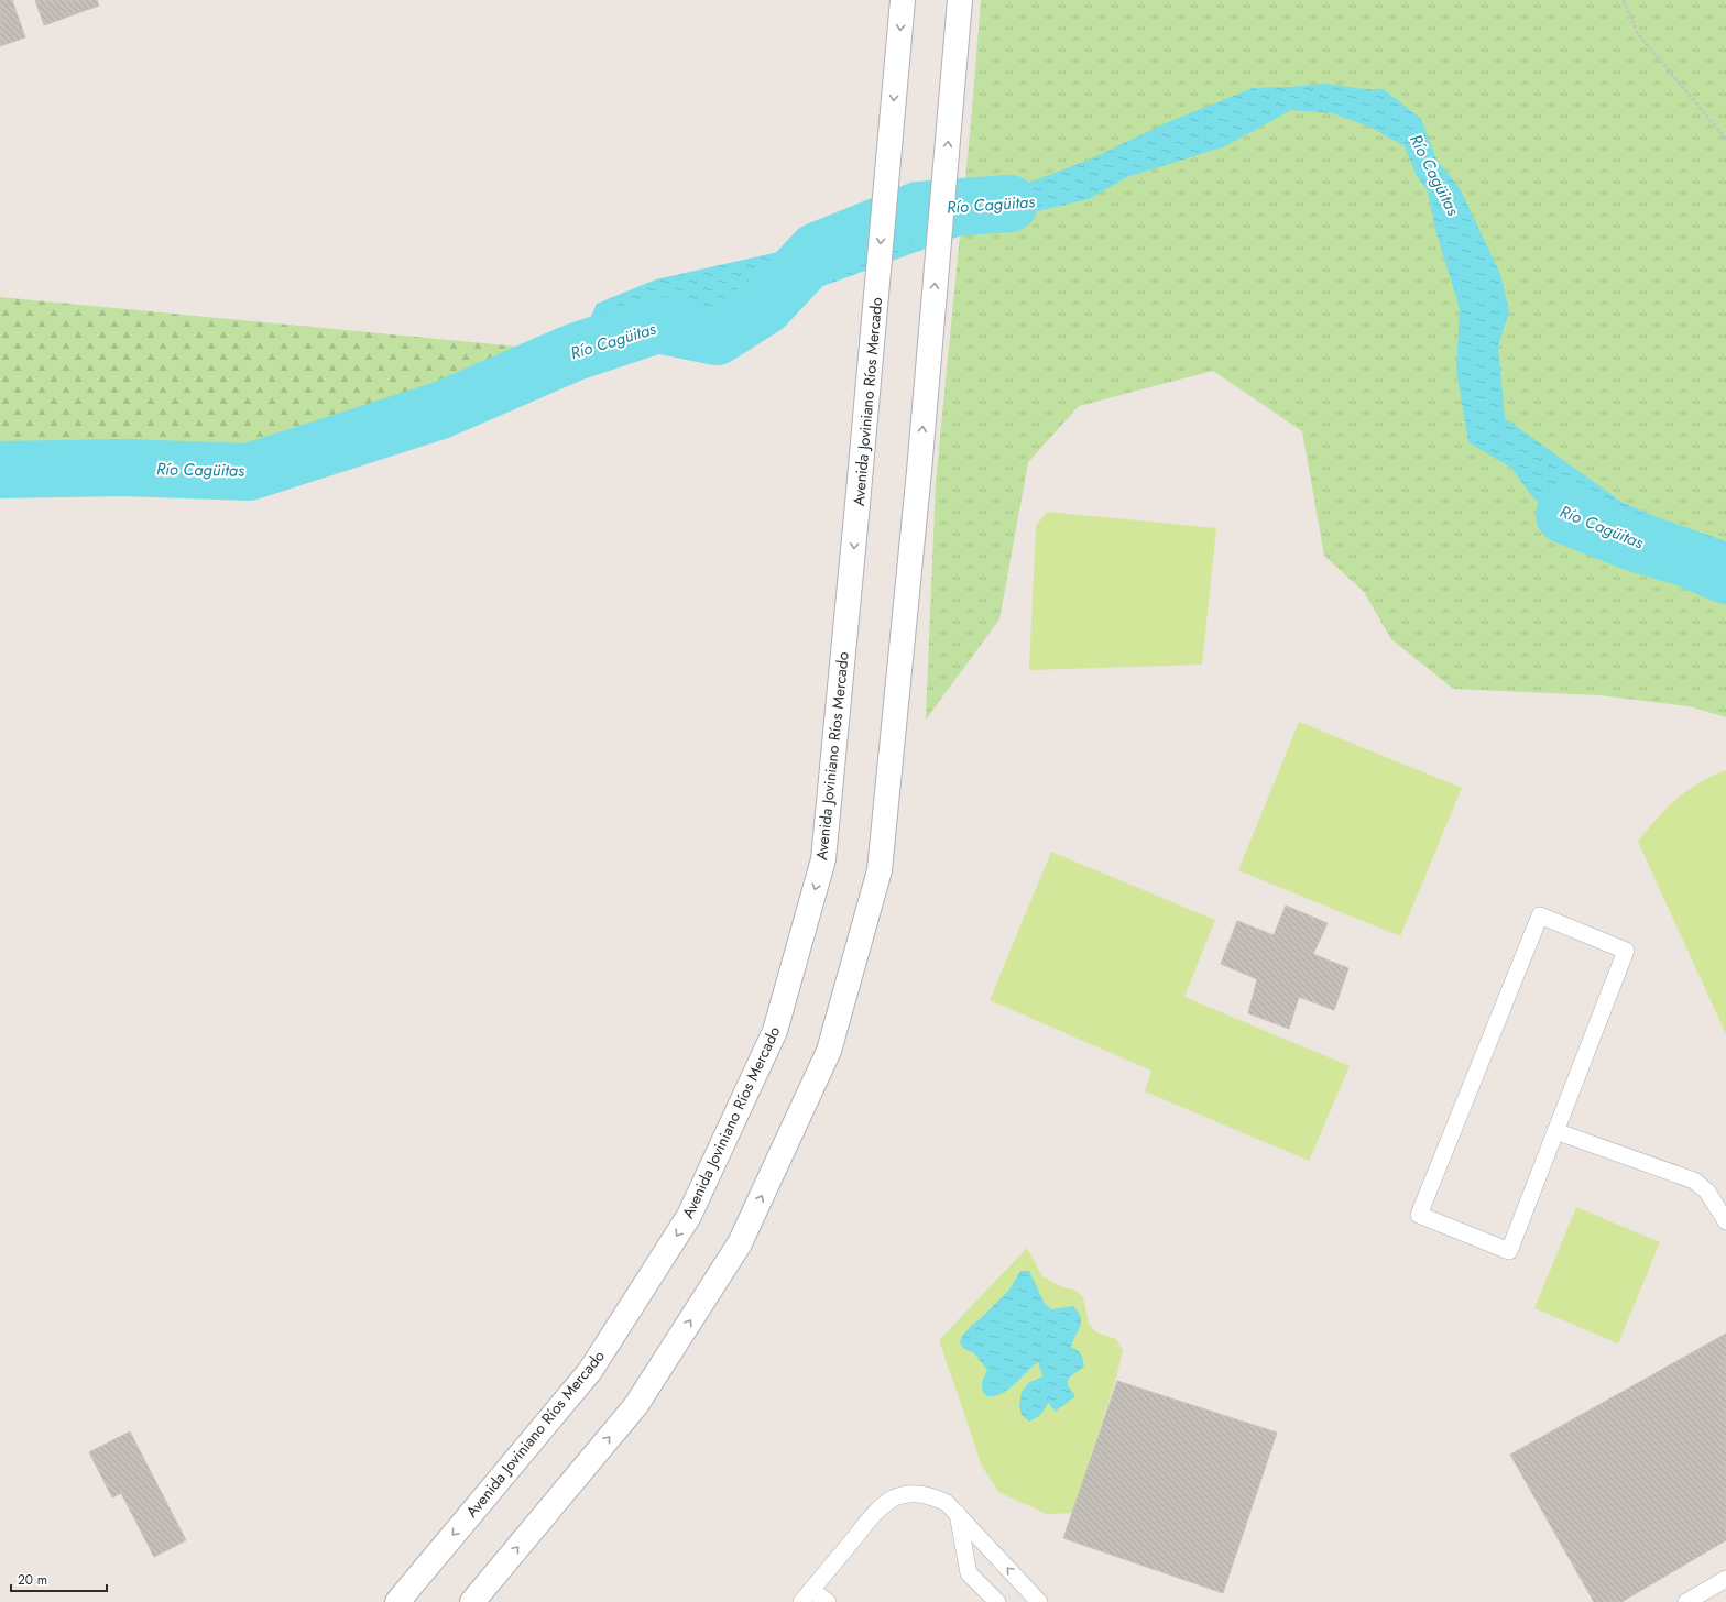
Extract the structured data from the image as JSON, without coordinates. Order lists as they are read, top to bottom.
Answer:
{
  "streets": {
    "main road": ["Avenida Joviniano Ríos Mercado"]
  },
  "water": ["Río Cagüitas"],
  "scale_bar": "20 m"
}
